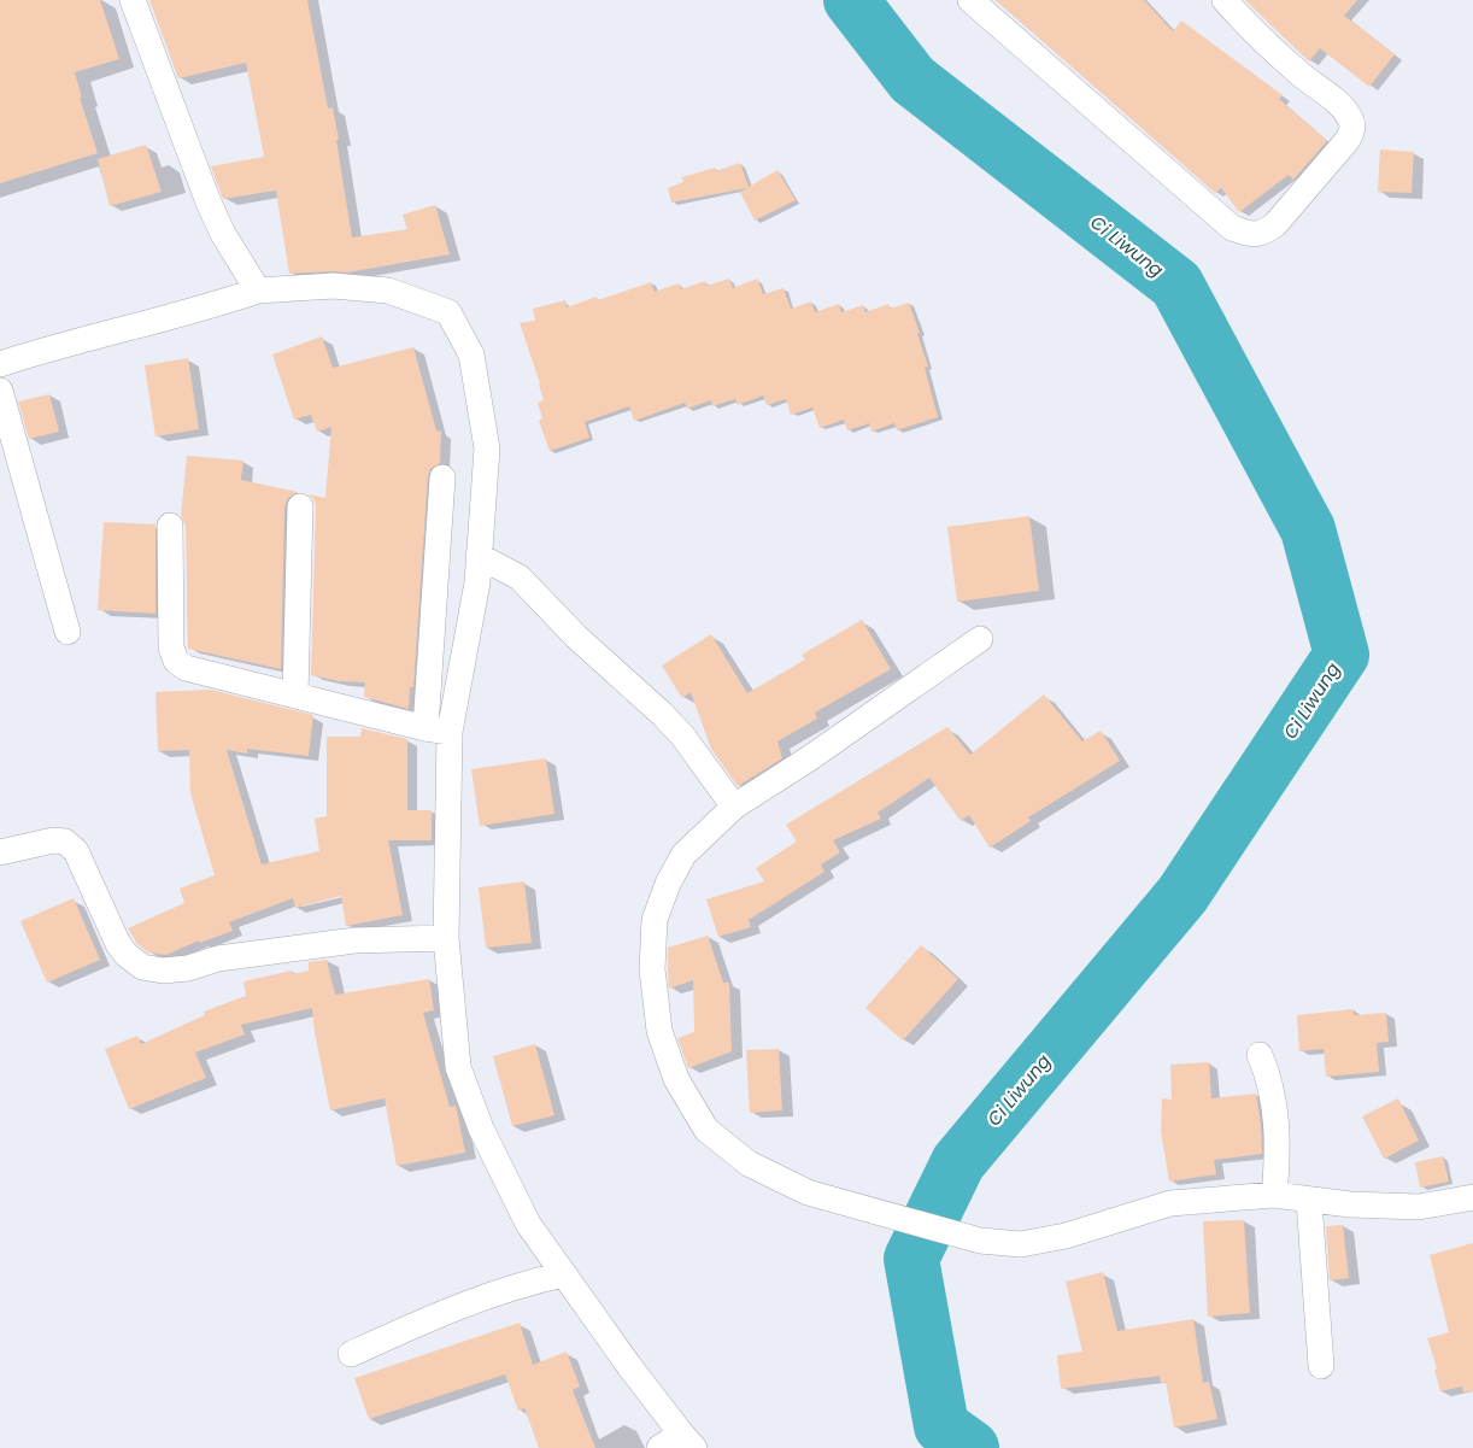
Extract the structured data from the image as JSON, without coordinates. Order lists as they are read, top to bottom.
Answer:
{
  "water": ["Ci Liwung"]
}
